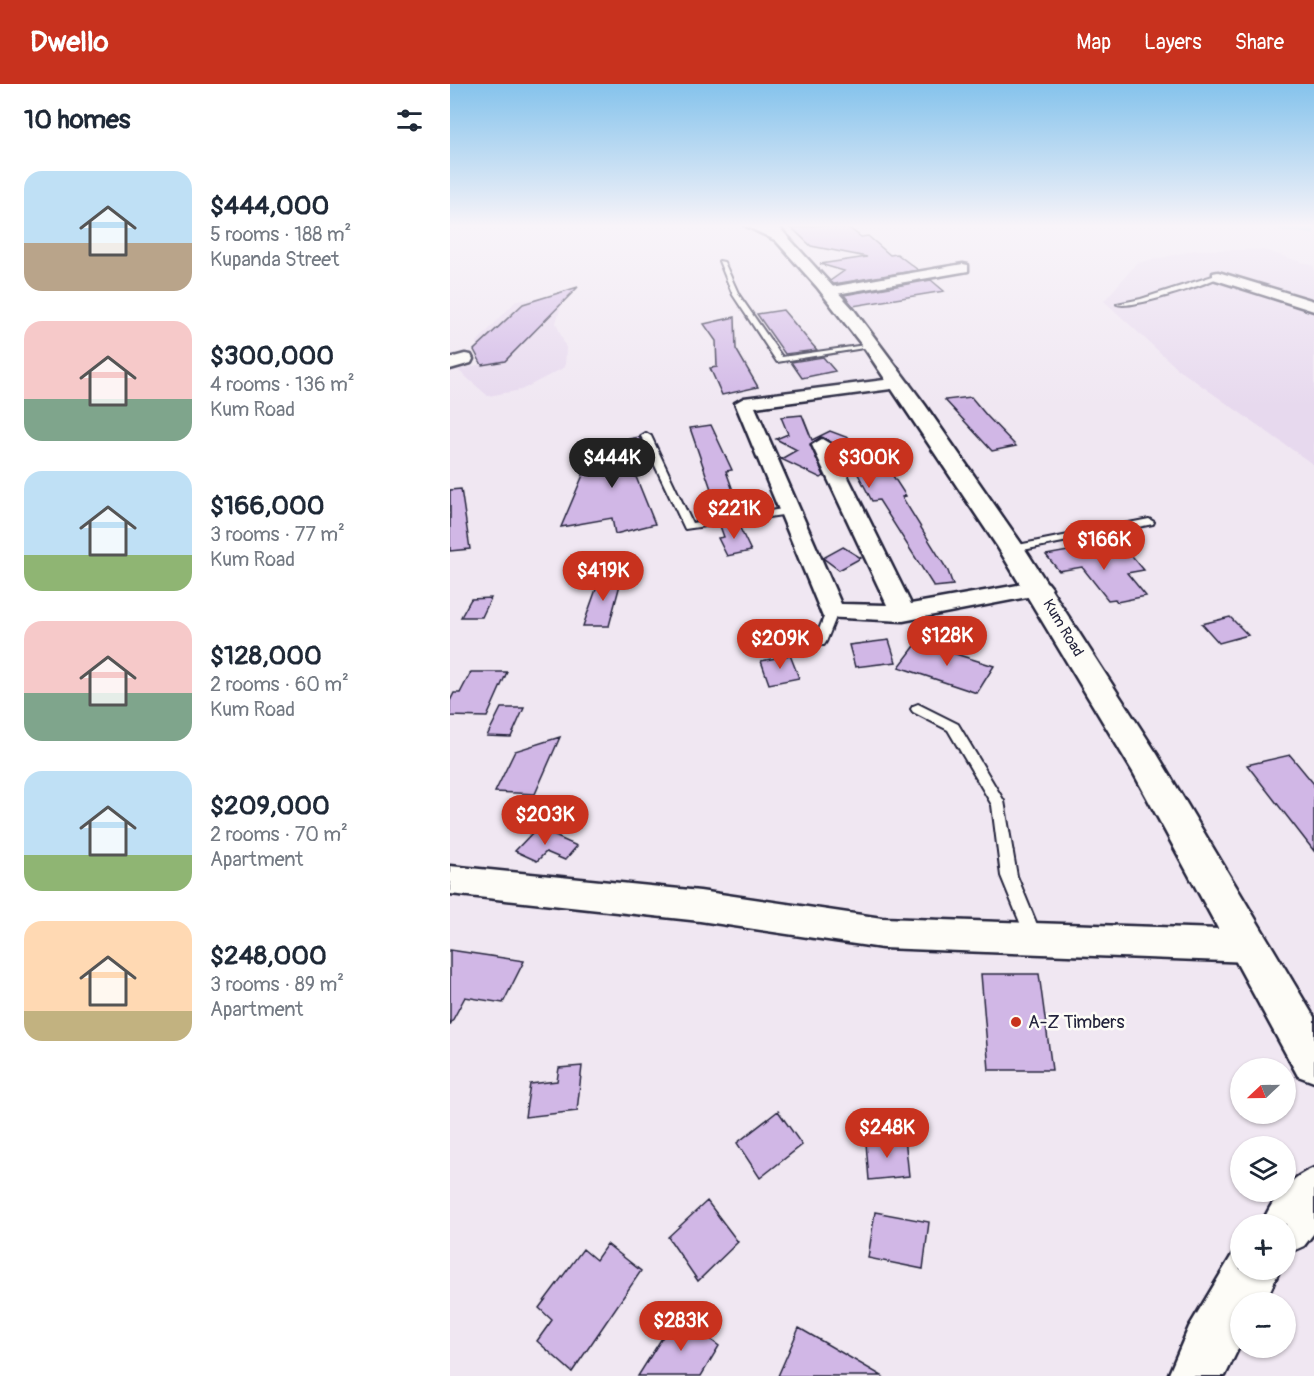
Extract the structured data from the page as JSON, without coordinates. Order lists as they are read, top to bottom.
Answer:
{
  "streets": {
    "street": ["Kum Road"]
  },
  "places": ["A-Z Timbers"],
  "north": "left",
  "page": {
    "header": "Dwello",
    "nav": ["Map", "Layers", "Share"],
    "heading": "10 homes",
    "list": [
      {
        "name": "$444,000",
        "note": "5 rooms · 188 m² · Kupanda Street"
      },
      {
        "name": "$300,000",
        "note": "4 rooms · 136 m² · Kum Road"
      },
      {
        "name": "$166,000",
        "note": "3 rooms · 77 m² · Kum Road"
      },
      {
        "name": "$128,000",
        "note": "2 rooms · 60 m² · Kum Road"
      },
      {
        "name": "$209,000",
        "note": "2 rooms · 70 m² · Apartment"
      },
      {
        "name": "$248,000",
        "note": "3 rooms · 89 m² · Apartment"
      }
    ],
    "price": [
      "$444K",
      "$300K",
      "$221K",
      "$166K",
      "$419K",
      "$128K",
      "$209K",
      "$203K",
      "$248K",
      "$283K"
    ],
    "map_buttons": ["+", "−"]
  }
}
